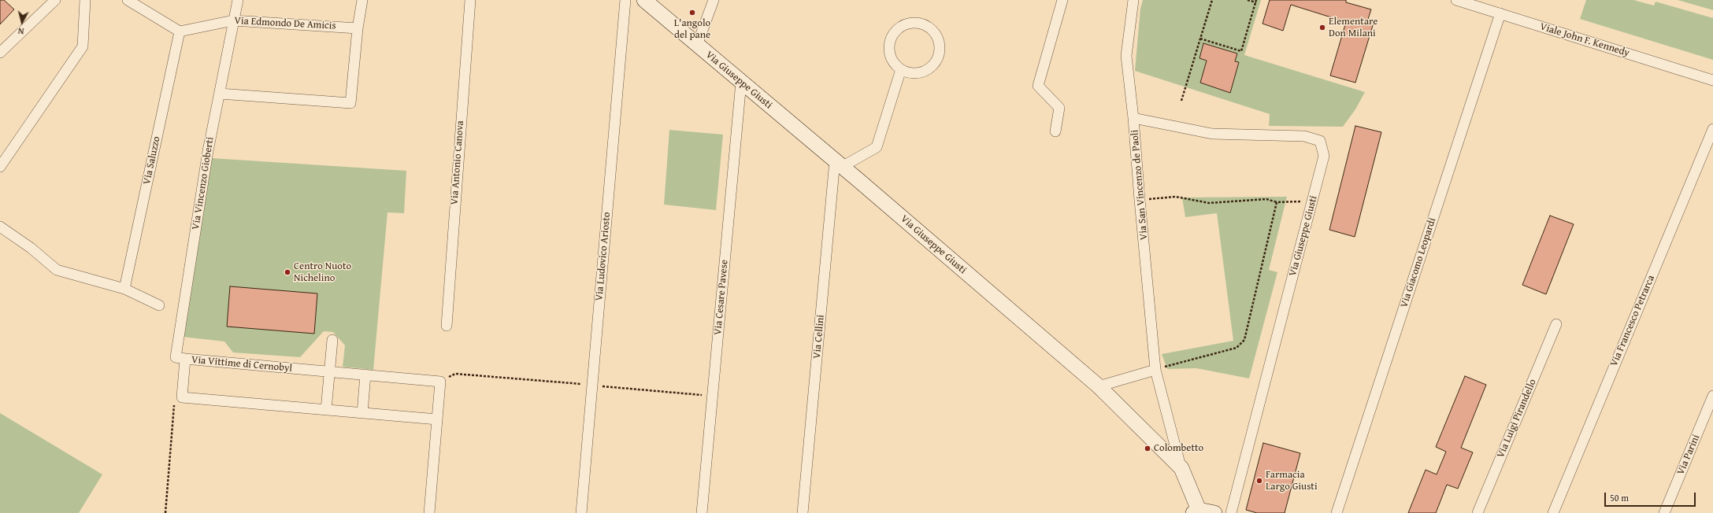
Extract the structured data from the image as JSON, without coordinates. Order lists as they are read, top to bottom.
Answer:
{
  "streets": {
    "street": [
      "Via Edmondo De Amicis",
      "Viale John F. Kennedy",
      "Via Giuseppe Giusti",
      "Via Saluzzo",
      "Via Antonio Canova",
      "Via Vincenzo Gioberti",
      "Via San Vincenzo de Paoli",
      "Via Ludovico Ariosto",
      "Via Giacomo Leopardi",
      "Via Cesare Pavese",
      "Via Francesco Petrarca",
      "Via Cellini",
      "Via Vittime di Cernobyl",
      "Via Luigi Pirandello",
      "Via Parini"
    ]
  },
  "crossings": [
    ["Via Edmondo De Amicis", "Via Saluzzo"],
    ["Via Edmondo De Amicis", "Via Vincenzo Gioberti"],
    ["Viale John F. Kennedy", "Via Giacomo Leopardi"],
    ["Via Giuseppe Giusti", "Via San Vincenzo de Paoli"],
    ["Via Giuseppe Giusti", "Via Cesare Pavese"],
    ["Via Giuseppe Giusti", "Via Cellini"],
    ["Via Vincenzo Gioberti", "Via Vittime di Cernobyl"]
  ],
  "places": [
    "L'angolo del pane",
    "Elementare Don Milani",
    "Centro Nuoto Nichelino",
    "Colombetto",
    "Farmacia Largo Giusti"
  ],
  "scale_bar": "50 m",
  "north": "bottom"
}
